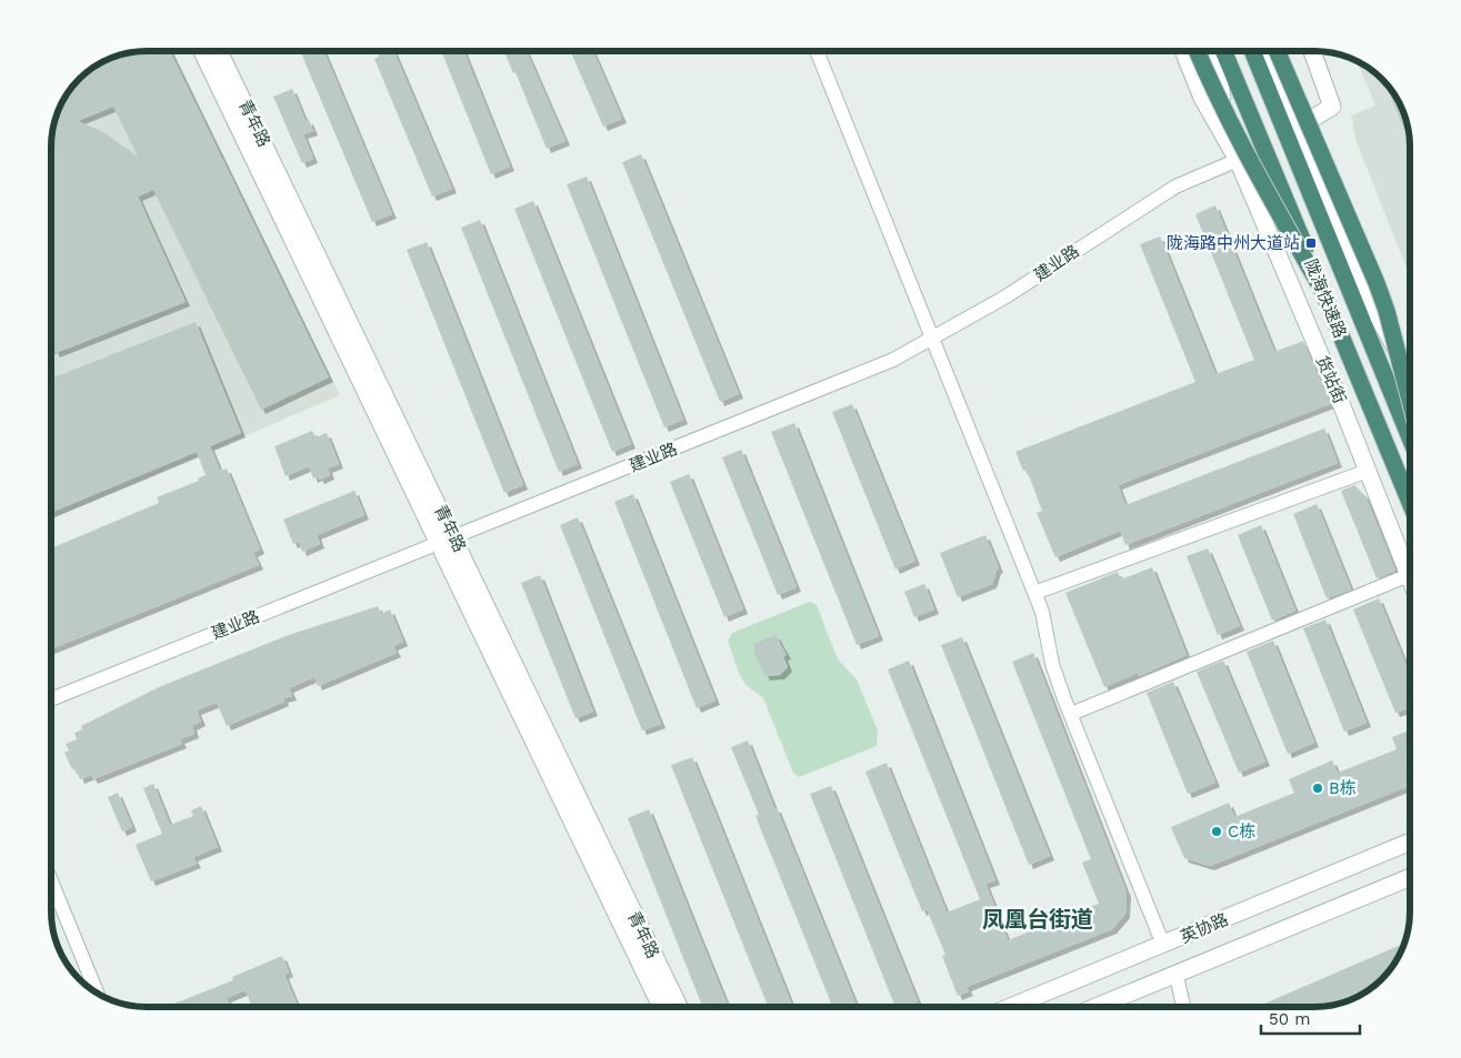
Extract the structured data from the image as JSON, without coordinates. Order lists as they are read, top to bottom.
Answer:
{
  "streets": {
    "highway": ["陇海快速路"],
    "street": [
      "青年路",
      "建业路",
      "货站街",
      "英协路"
    ]
  },
  "crossings": [
    ["青年路", "建业路"],
    ["建业路", "货站街"]
  ],
  "districts": ["凤凰台街道"],
  "places": {
    "transit": ["陇海路中州大道站"],
    "other": ["B栋", "C栋"]
  },
  "scale_bar": "50 m"
}
